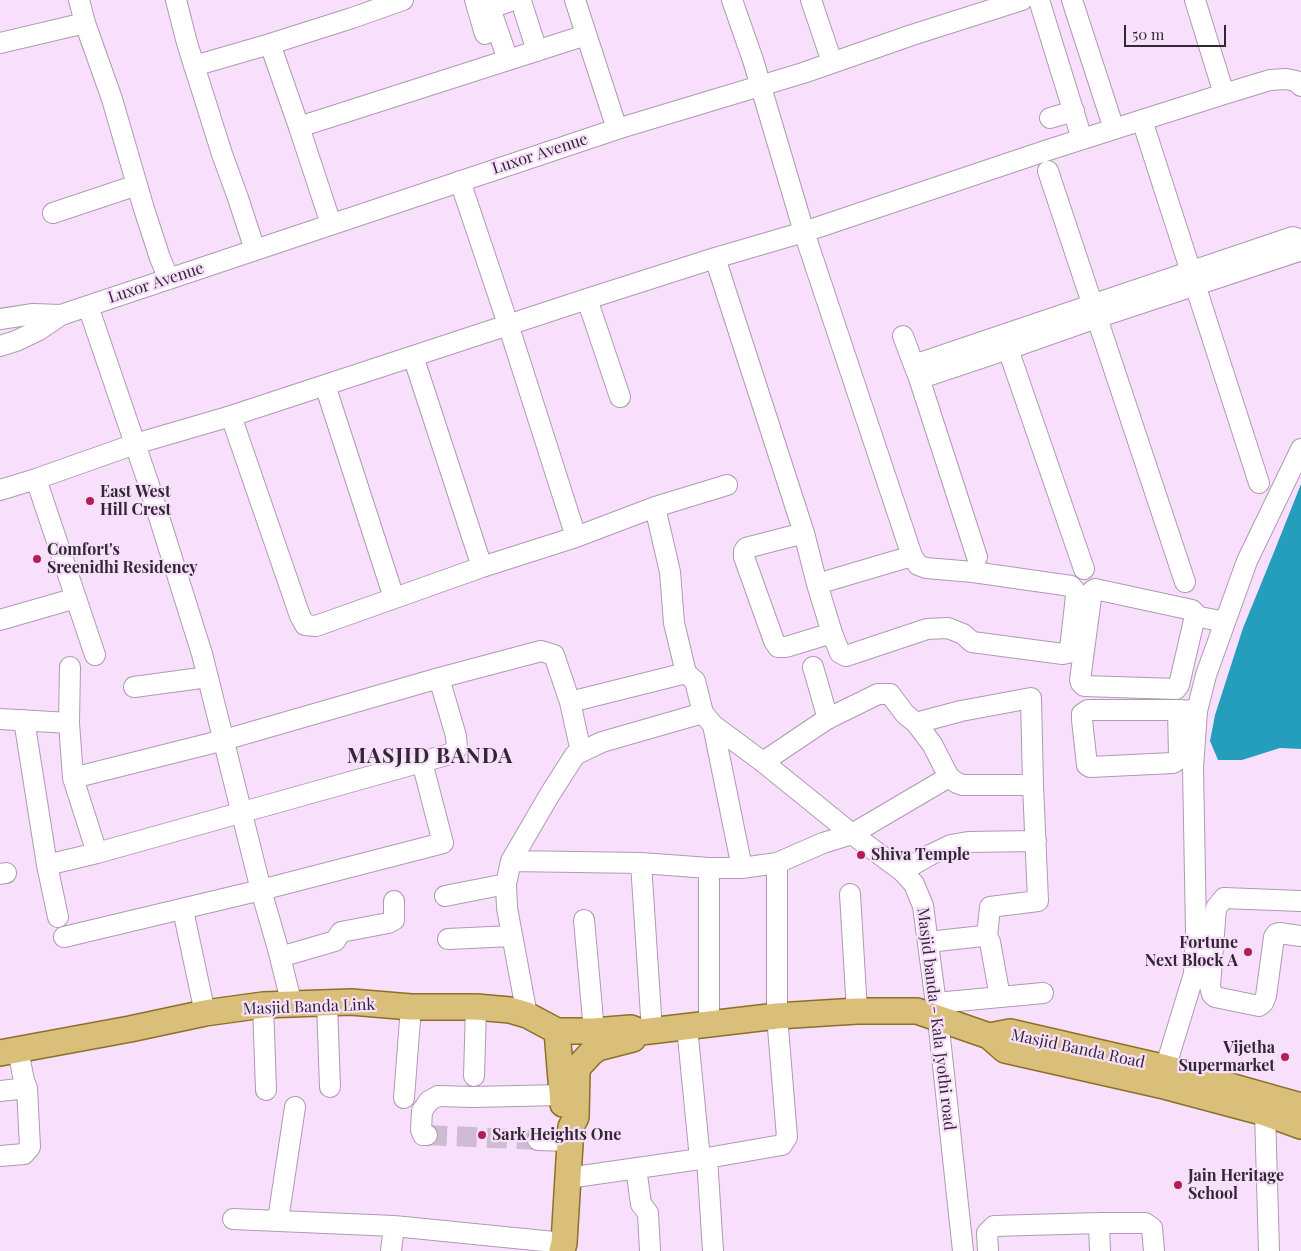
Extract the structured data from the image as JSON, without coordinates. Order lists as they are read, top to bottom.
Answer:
{
  "streets": {
    "main road": ["Masjid Banda Link", "Masjid Banda Road"],
    "street": ["Luxor Avenue", "Masjid banda - Kala Jyothi road"]
  },
  "crossings": [
    ["Masjid banda - Kala Jyothi road", "Masjid Banda Road"]
  ],
  "districts": ["MASJID BANDA"],
  "places": [
    "East West Hill Crest",
    "Comfort's Sreenidhi Residency",
    "Shiva Temple",
    "Fortune Next Block A",
    "Vijetha Supermarket",
    "Sark Heights One",
    "Jain Heritage School"
  ],
  "scale_bar": "50 m"
}
